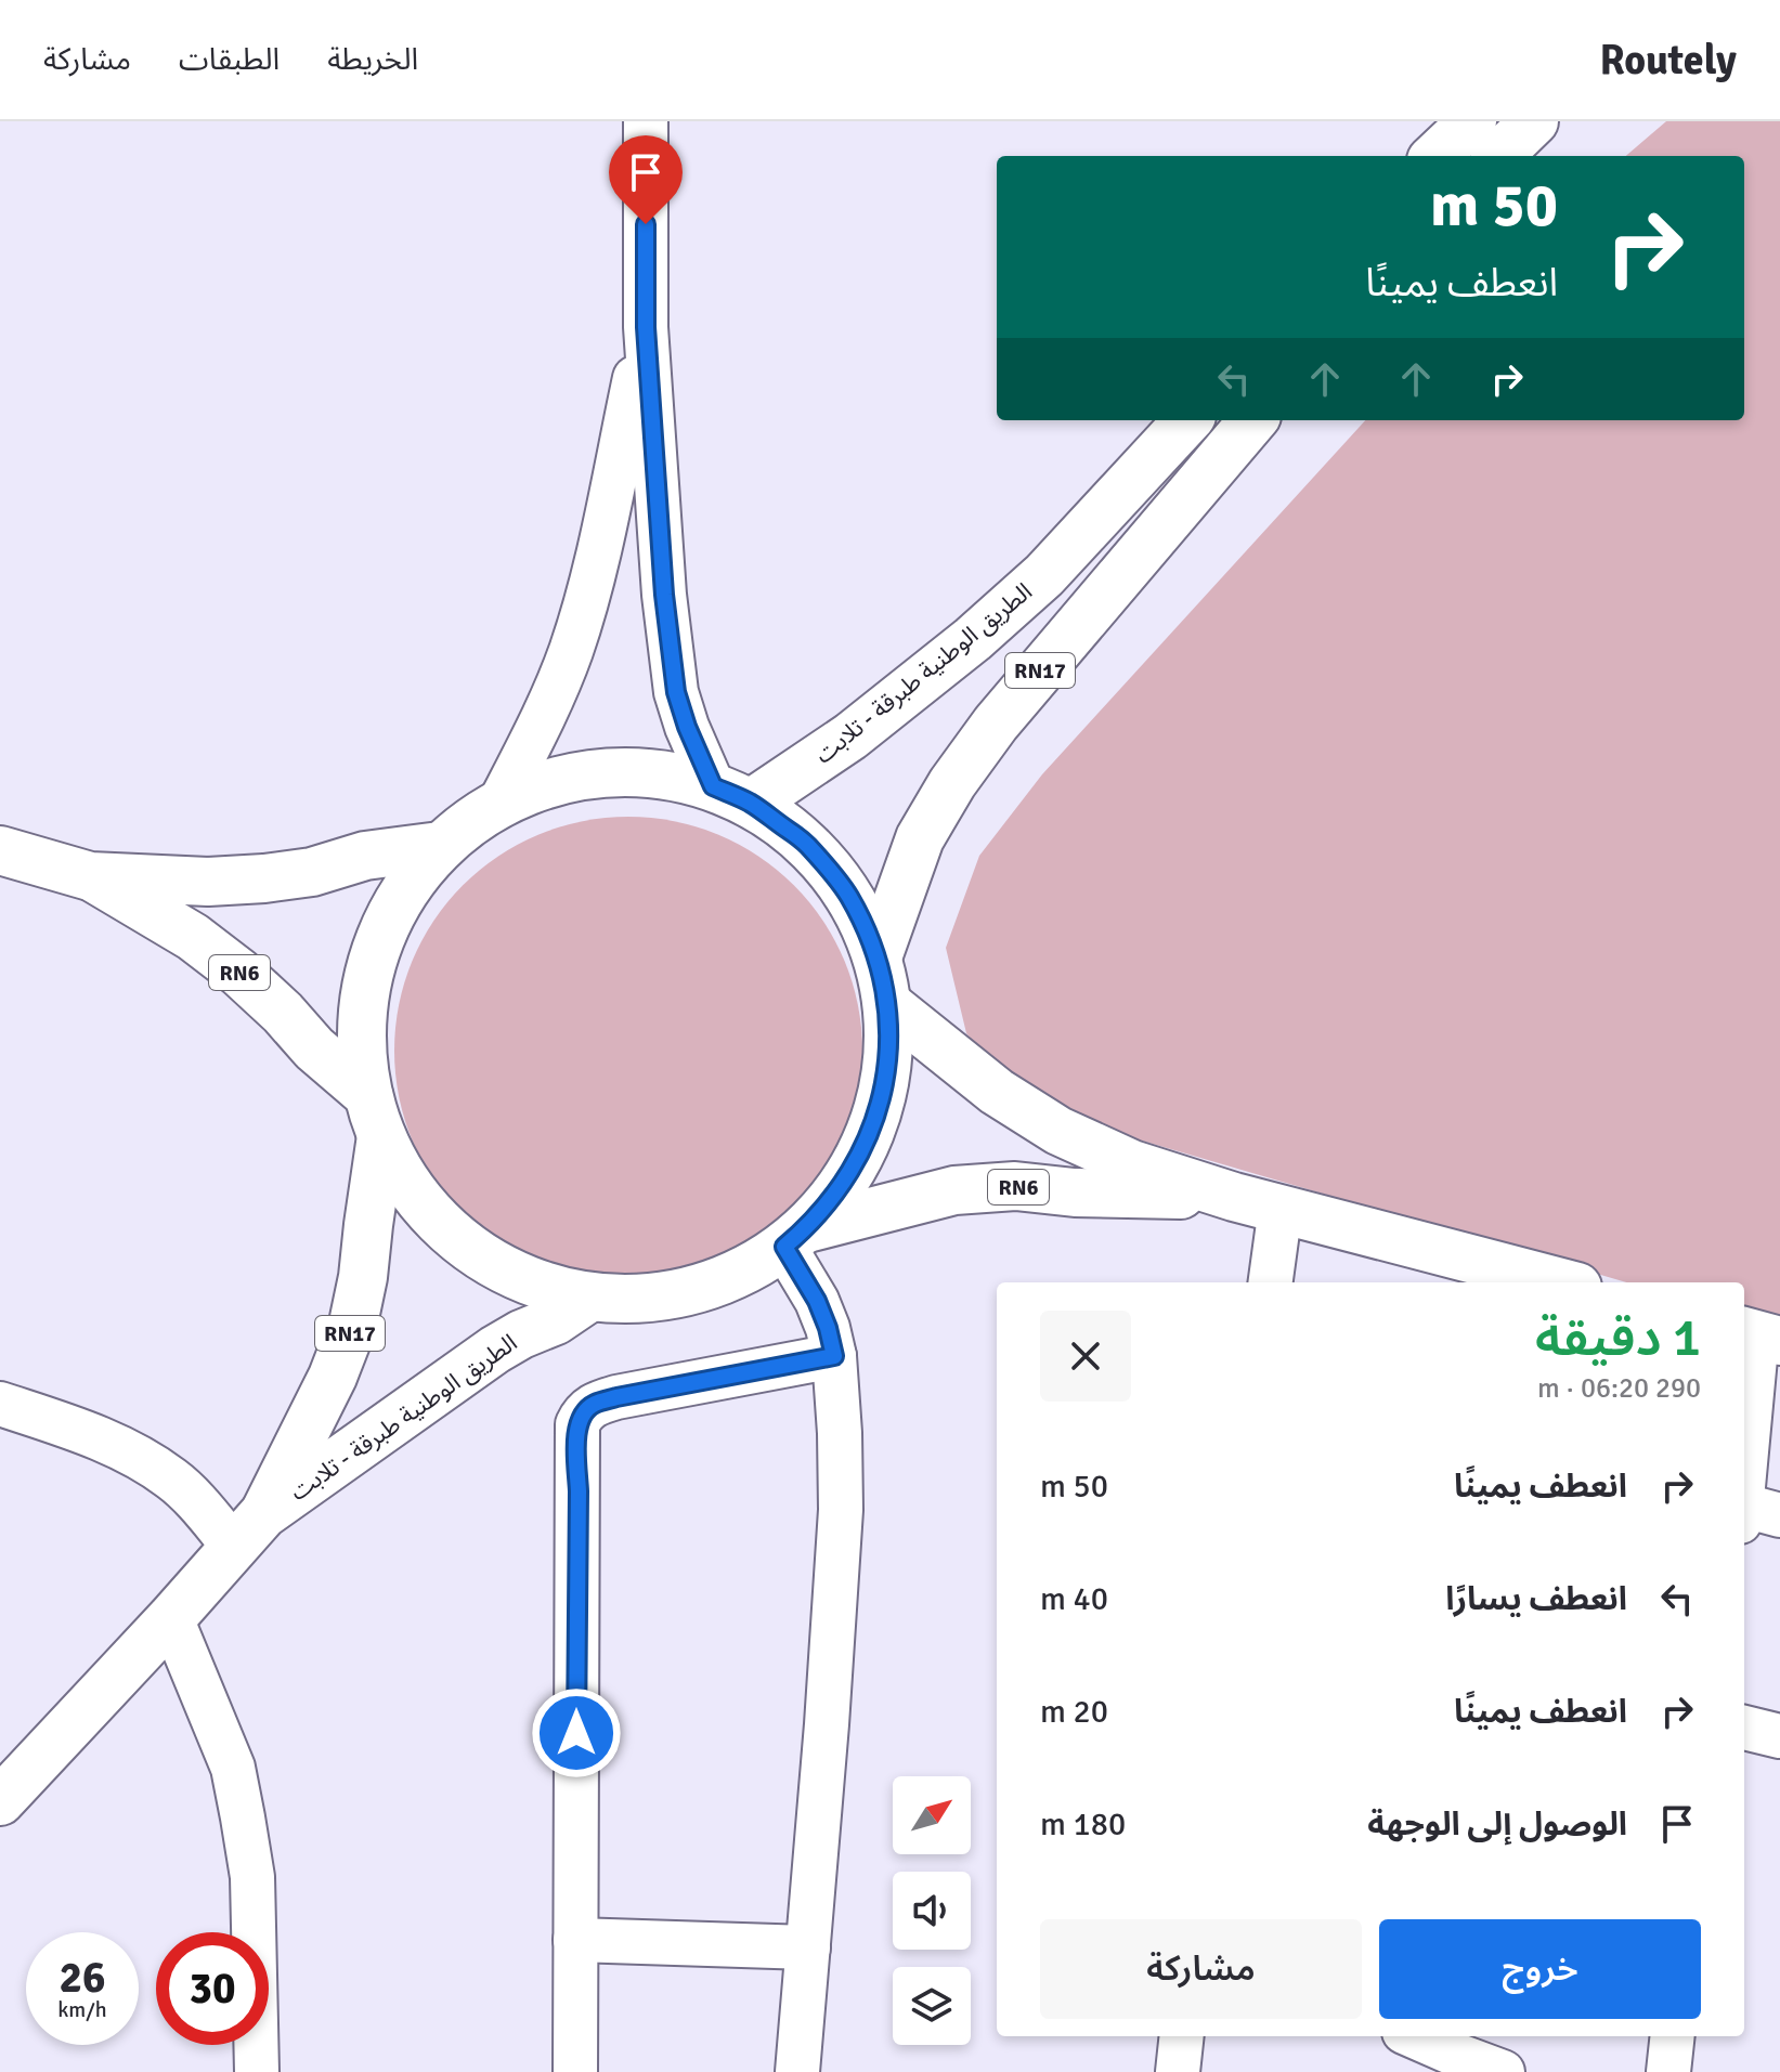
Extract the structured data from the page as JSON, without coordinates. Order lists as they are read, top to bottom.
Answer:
{
  "streets": {
    "main road": ["RN17", "الطريق الوطنية طبرقة - تلابت", "RN6"]
  },
  "crossings": [
    ["الطريق الوطنية طبرقة - تلابت", "RN6"]
  ],
  "north": "top right",
  "page": {
    "header": "Routely",
    "nav": ["الخريطة", "الطبقات", "مشاركة"],
    "turn": ["50 m", "انعطف يمينًا"],
    "heading": ["1 دقيقة", "290 m · 06:20"],
    "list": [
      {
        "name": "انعطف يمينًا",
        "value": "50 m"
      },
      {
        "name": "انعطف يسارًا",
        "value": "40 m"
      },
      {
        "name": "انعطف يمينًا",
        "value": "20 m"
      },
      {
        "name": "الوصول إلى الوجهة",
        "value": "180 m"
      }
    ],
    "buttons": ["خروج", "مشاركة"],
    "speed": "26 km/h",
    "limit": "30"
  }
}
